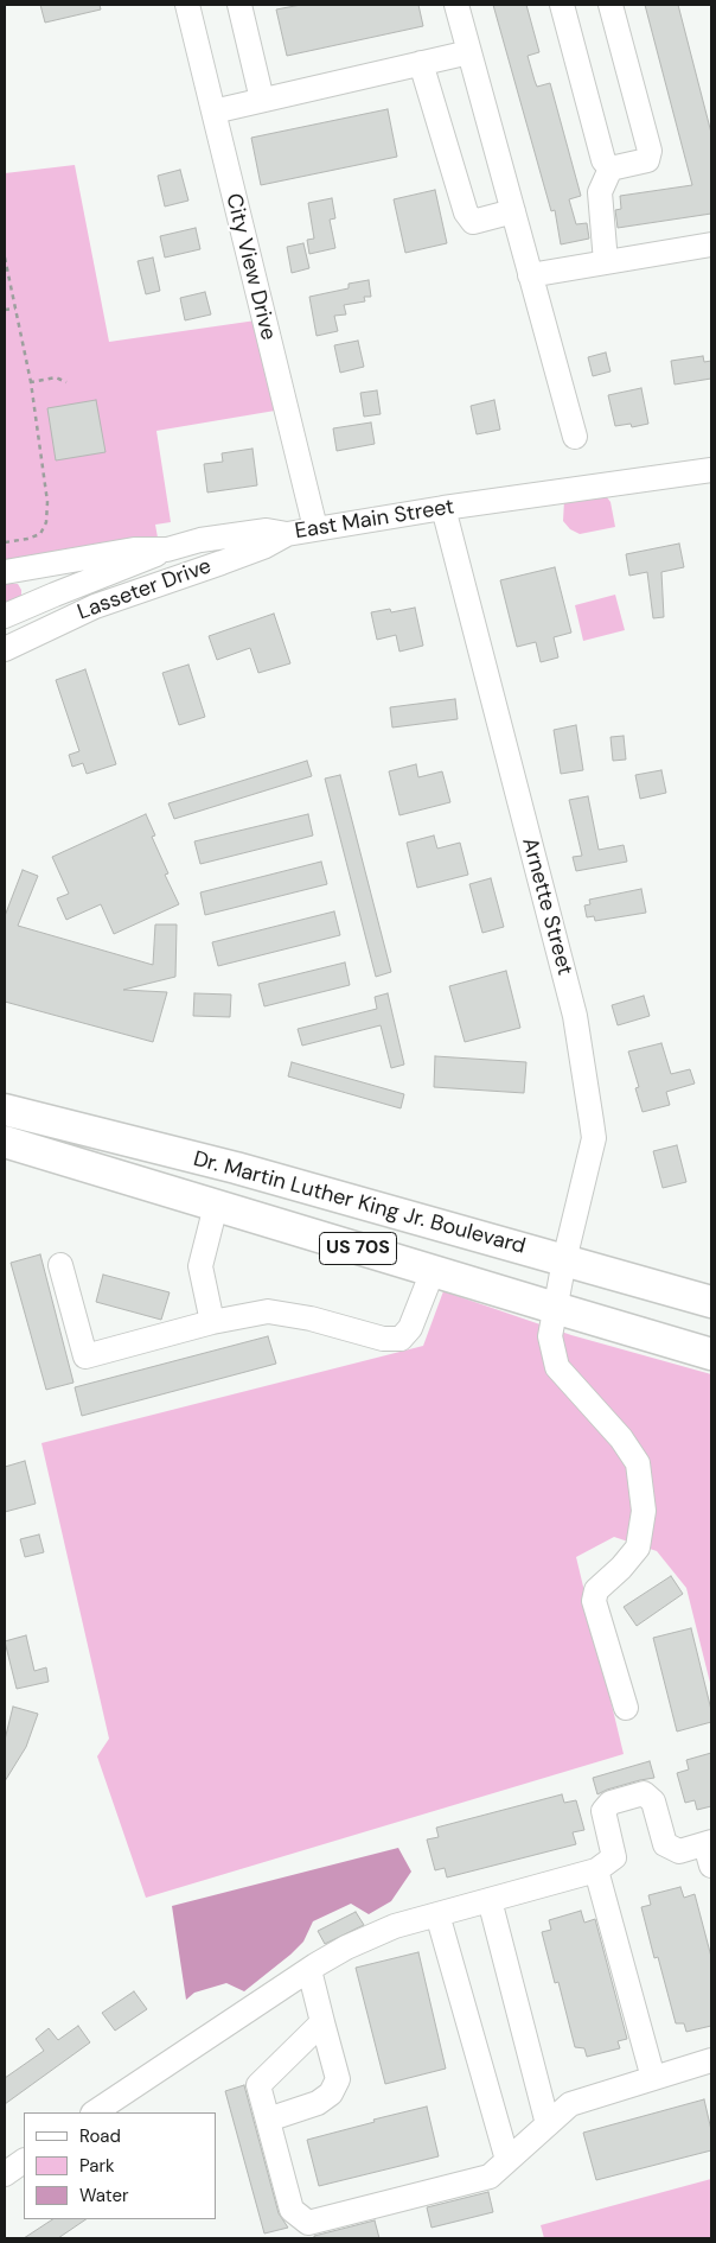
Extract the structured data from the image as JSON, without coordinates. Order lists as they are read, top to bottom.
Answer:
{
  "streets": {
    "main road": ["Dr. Martin Luther King Jr. Boulevard", "US 70S"],
    "street": [
      "City View Drive",
      "East Main Street",
      "Lasseter Drive",
      "Arnette Street"
    ]
  },
  "crossings": [
    ["City View Drive", "East Main Street"],
    ["East Main Street", "Lasseter Drive"],
    ["East Main Street", "Arnette Street"],
    ["Arnette Street", "Dr. Martin Luther King Jr. Boulevard"]
  ],
  "legend": ["Road", "Park", "Water"]
}
